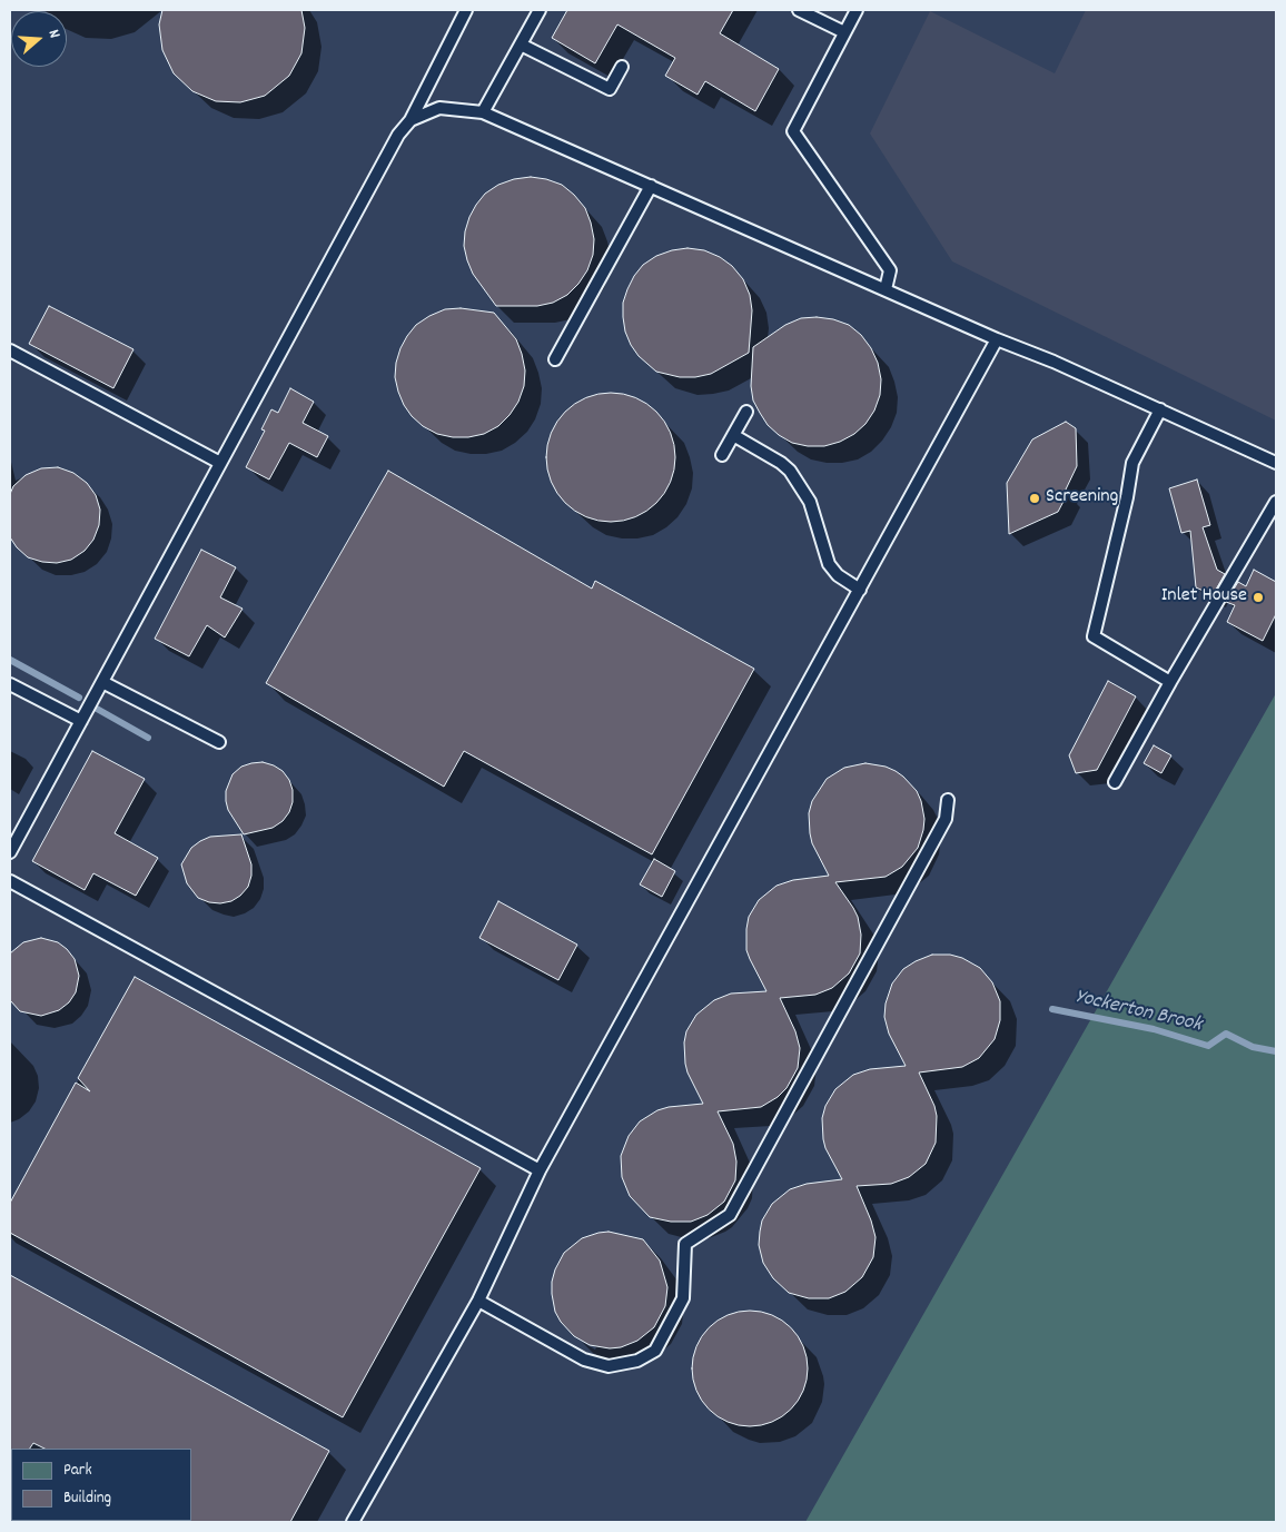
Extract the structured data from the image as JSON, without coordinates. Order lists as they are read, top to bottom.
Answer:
{
  "water": ["Yockerton Brook"],
  "places": ["Screening", "Inlet House"],
  "legend": ["Park", "Building"],
  "north": "right"
}
